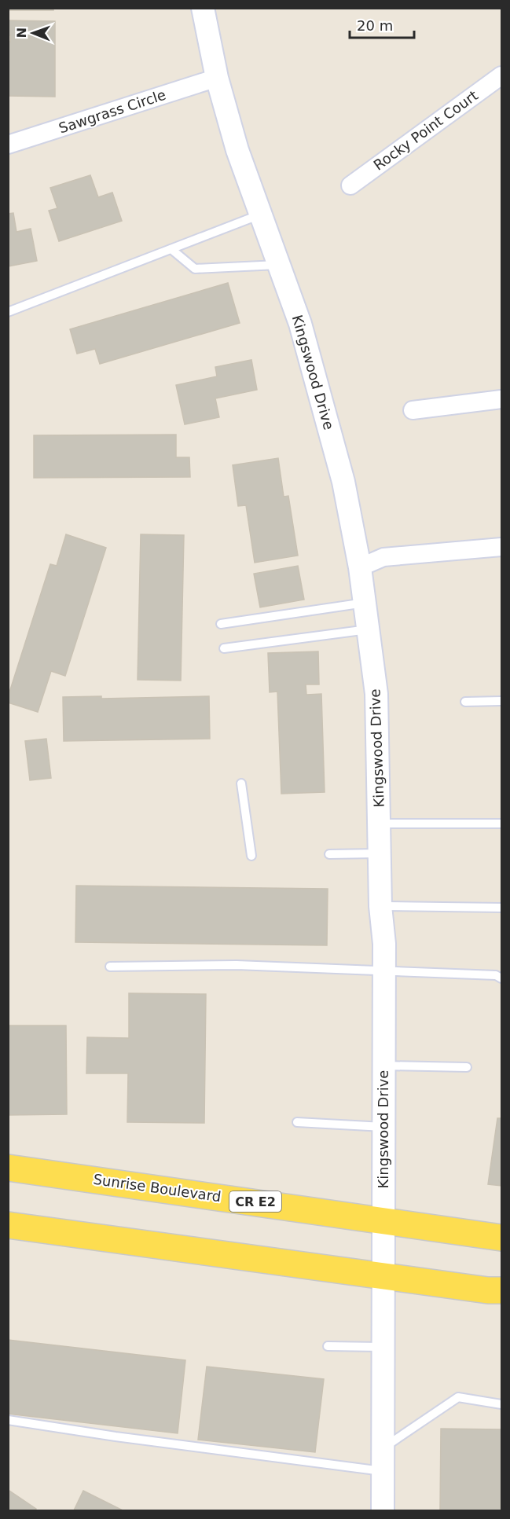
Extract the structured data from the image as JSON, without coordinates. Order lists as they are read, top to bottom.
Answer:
{
  "streets": {
    "main road": ["Sunrise Boulevard", "CR E2"],
    "street": ["Sawgrass Circle", "Rocky Point Court", "Kingswood Drive"]
  },
  "crossings": [
    ["Sawgrass Circle", "Kingswood Drive"],
    ["Kingswood Drive", "Sunrise Boulevard"]
  ],
  "scale_bar": "20 m",
  "north": "left"
}
